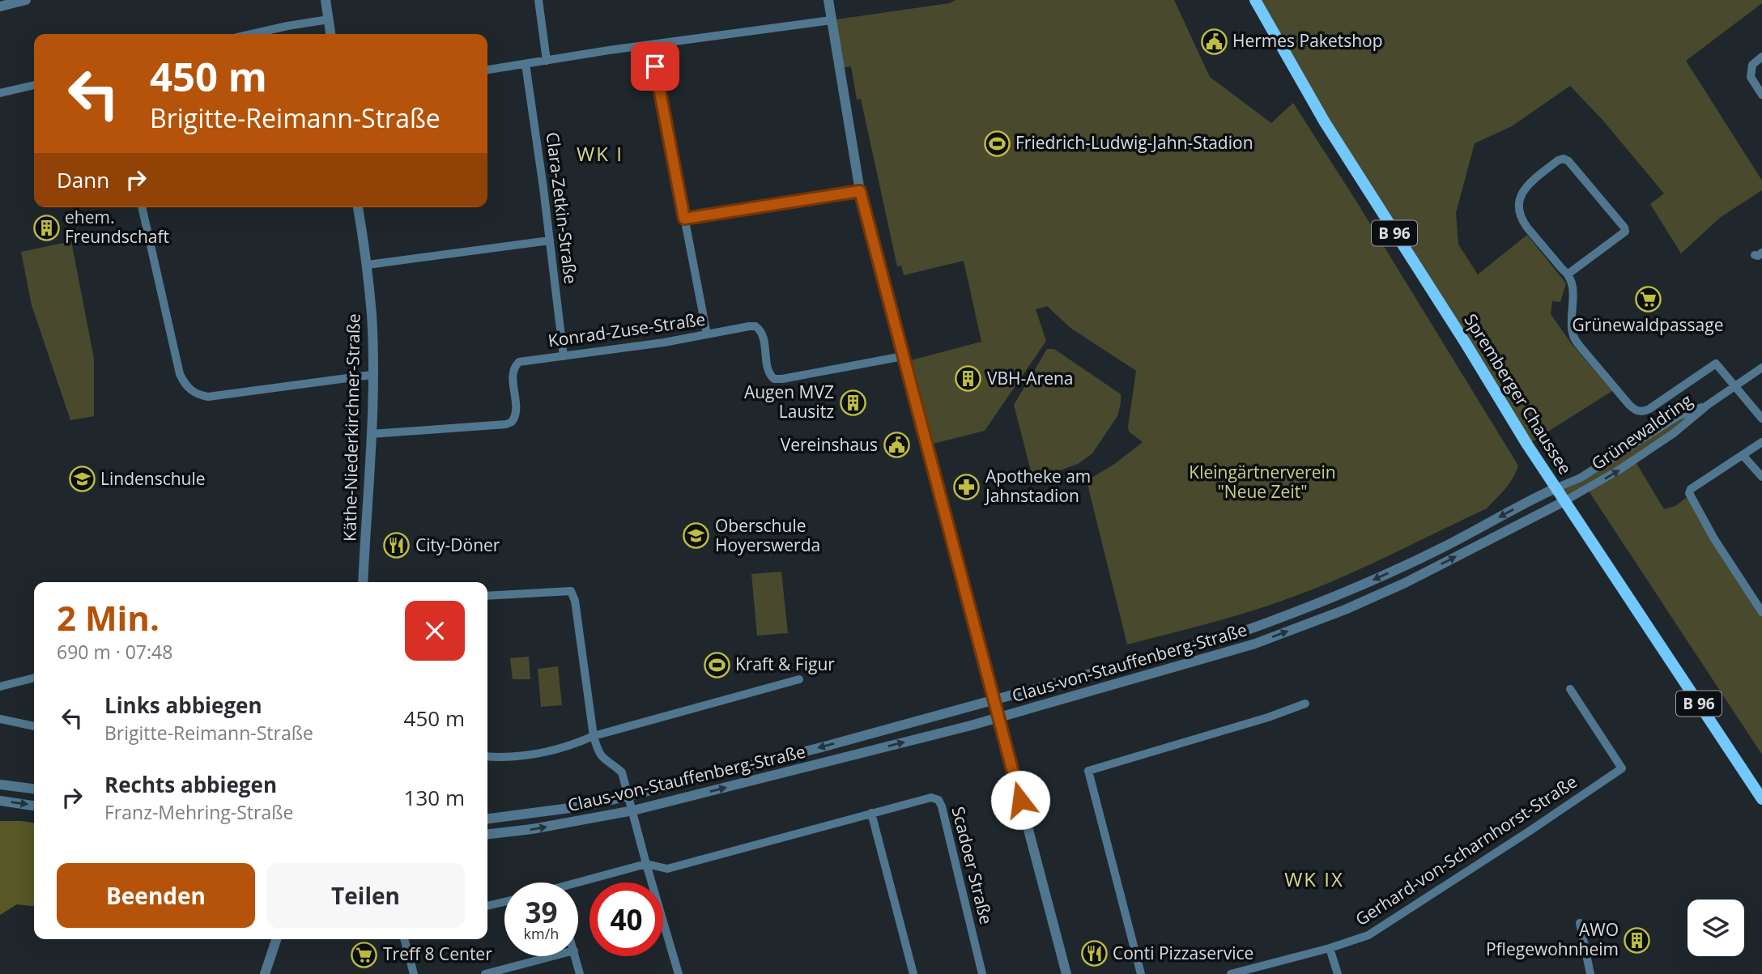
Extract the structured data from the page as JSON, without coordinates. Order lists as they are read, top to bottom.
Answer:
{
  "streets": {
    "main road": ["B 96", "Spremberger Chaussee"],
    "street": [
      "Clara-Zetkin-Straße",
      "Konrad-Zuse-Straße",
      "Käthe-Niederkirchner-Straße",
      "Grünewaldring",
      "Claus-von-Stauffenberg-Straße",
      "Gerhard-von-Scharnhorst-Straße",
      "Scadoer Straße"
    ]
  },
  "crossings": [
    ["Clara-Zetkin-Straße", "Konrad-Zuse-Straße"],
    ["Konrad-Zuse-Straße", "Käthe-Niederkirchner-Straße"],
    ["Spremberger Chaussee", "Grünewaldring"],
    ["Spremberger Chaussee", "Claus-von-Stauffenberg-Straße"],
    ["Grünewaldring", "Claus-von-Stauffenberg-Straße"]
  ],
  "districts": ["WK I", "WK IX"],
  "parks": ["Kleingärtnerverein \"Neue Zeit\""],
  "places": {
    "public building": ["Hermes Paketshop", "Vereinshaus"],
    "sports": ["Friedrich-Ludwig-Jahn-Stadion", "Kraft & Figur"],
    "building": [
      "ehem. Freundschaft",
      "VBH-Arena",
      "Augen MVZ Lausitz",
      "AWO Pflegewohnheim"
    ],
    "supermarket": ["Grünewaldpassage", "Treff 8 Center"],
    "school or university": ["Lindenschule", "Oberschule Hoyerswerda"],
    "pharmacy": ["Apotheke am Jahnstadion"],
    "restaurant": ["City-Döner", "Conti Pizzaservice"]
  },
  "page": {
    "turn": ["450 m", "Brigitte-Reimann-Straße"],
    "then": "Dann",
    "heading": ["2 Min.", "690 m · 07:48"],
    "list": [
      {
        "name": "Links abbiegen",
        "note": "Brigitte-Reimann-Straße",
        "value": "450 m"
      },
      {
        "name": "Rechts abbiegen",
        "note": "Franz-Mehring-Straße",
        "value": "130 m"
      }
    ],
    "buttons": ["Beenden", "Teilen"],
    "speed": "39 km/h",
    "limit": "40"
  }
}
